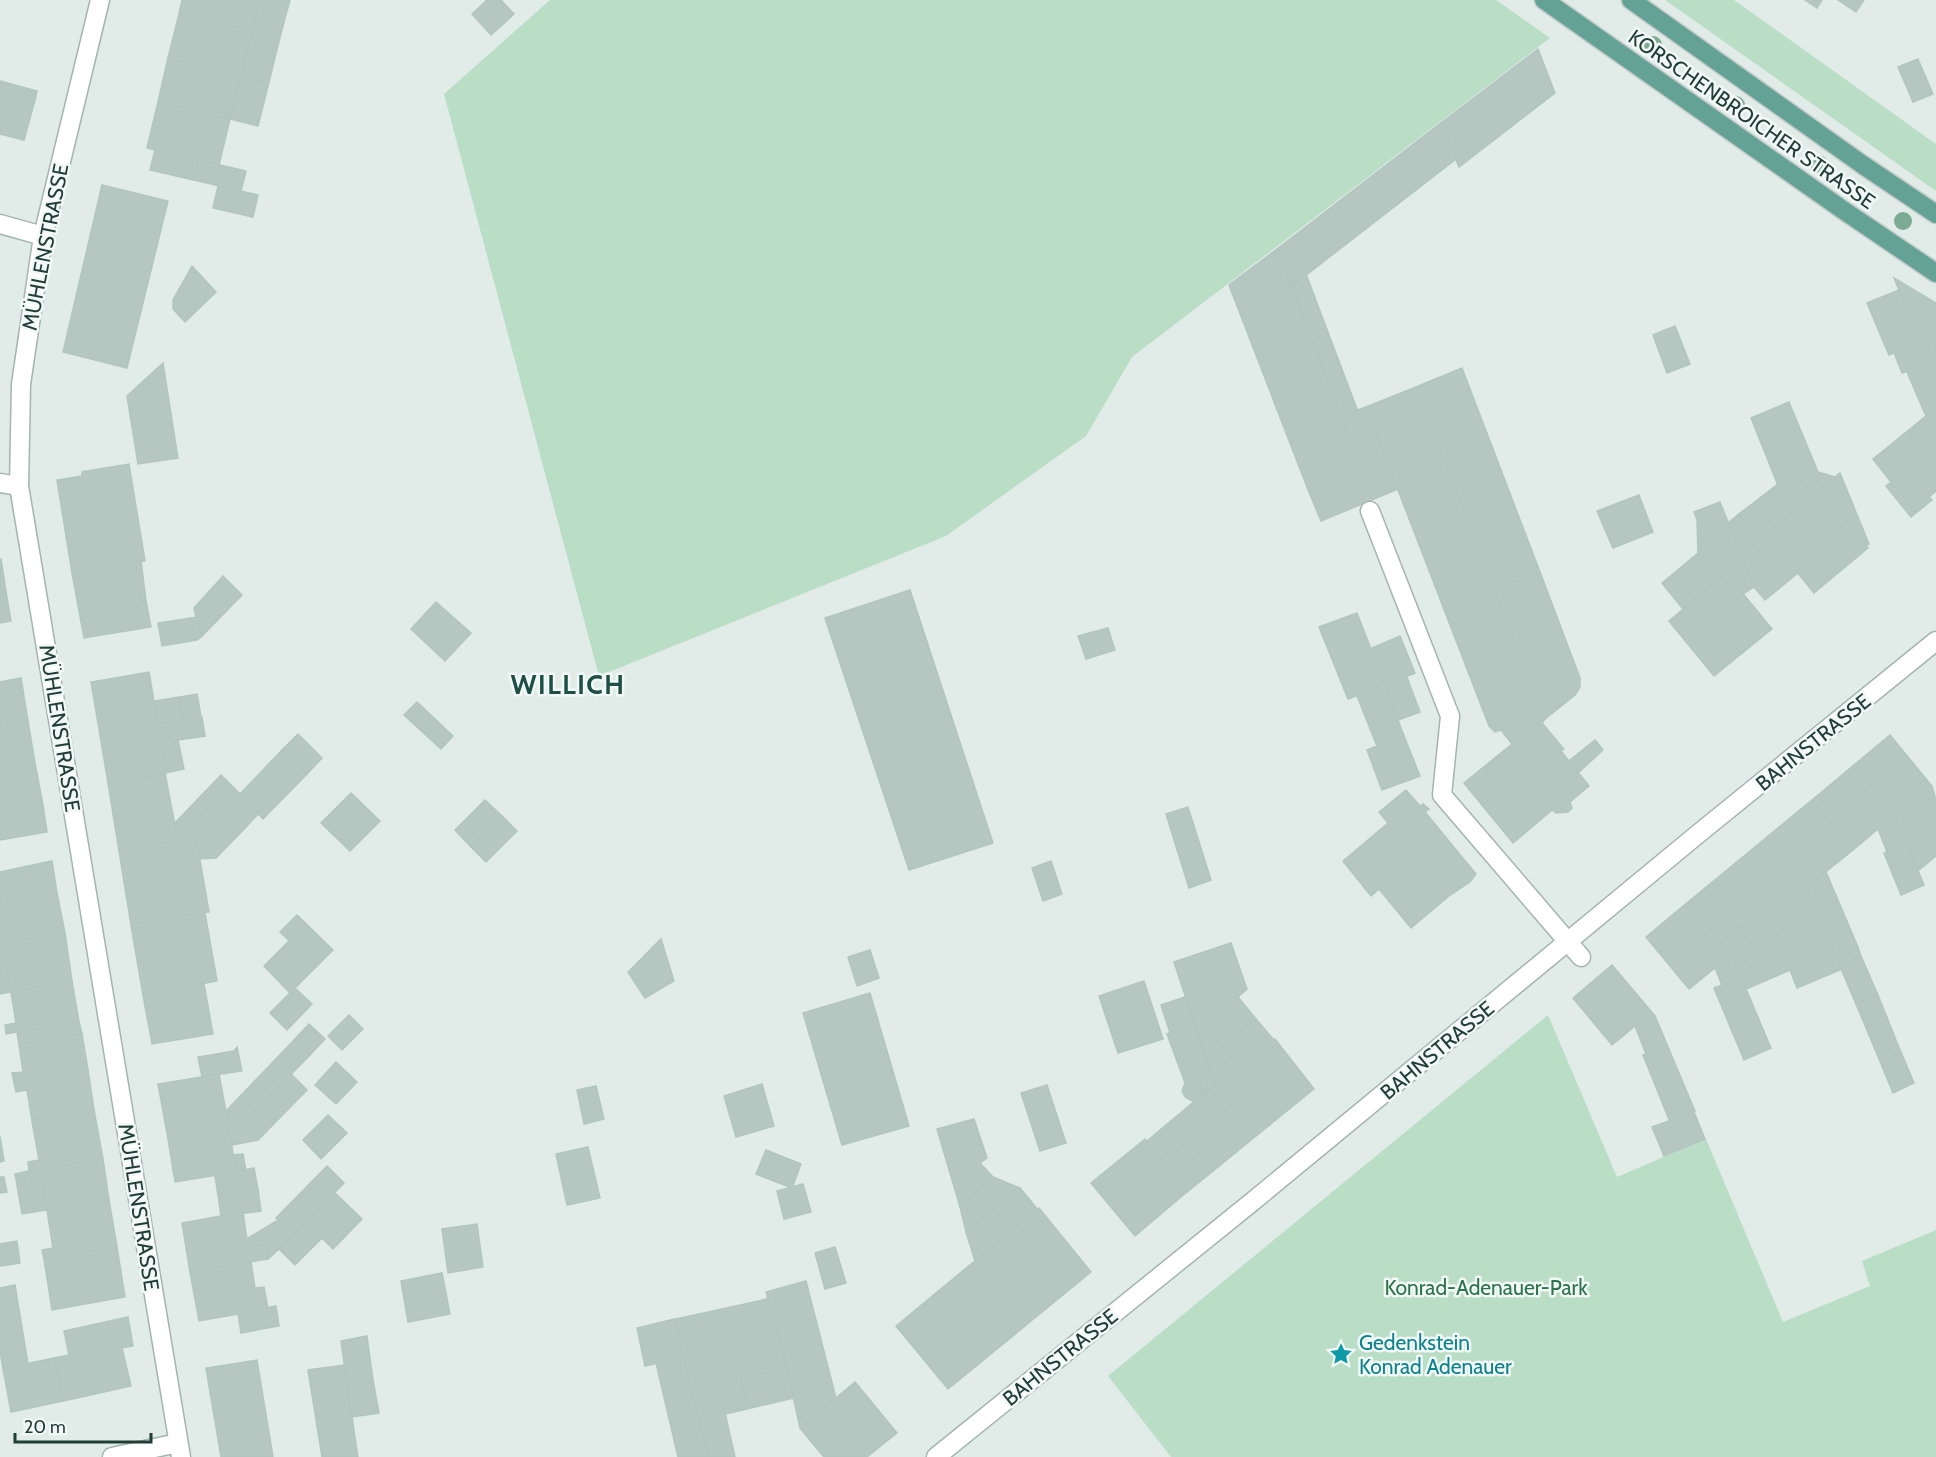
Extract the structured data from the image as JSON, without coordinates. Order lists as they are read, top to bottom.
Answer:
{
  "streets": {
    "main road": ["KORSCHENBROICHER STRASSE"],
    "street": ["MÜHLENSTRASSE", "BAHNSTRASSE"]
  },
  "districts": ["WILLICH"],
  "parks": ["Konrad-Adenauer-Park"],
  "places": {
    "place": ["Gedenkstein Konrad Adenauer"]
  },
  "scale_bar": "20 m"
}
